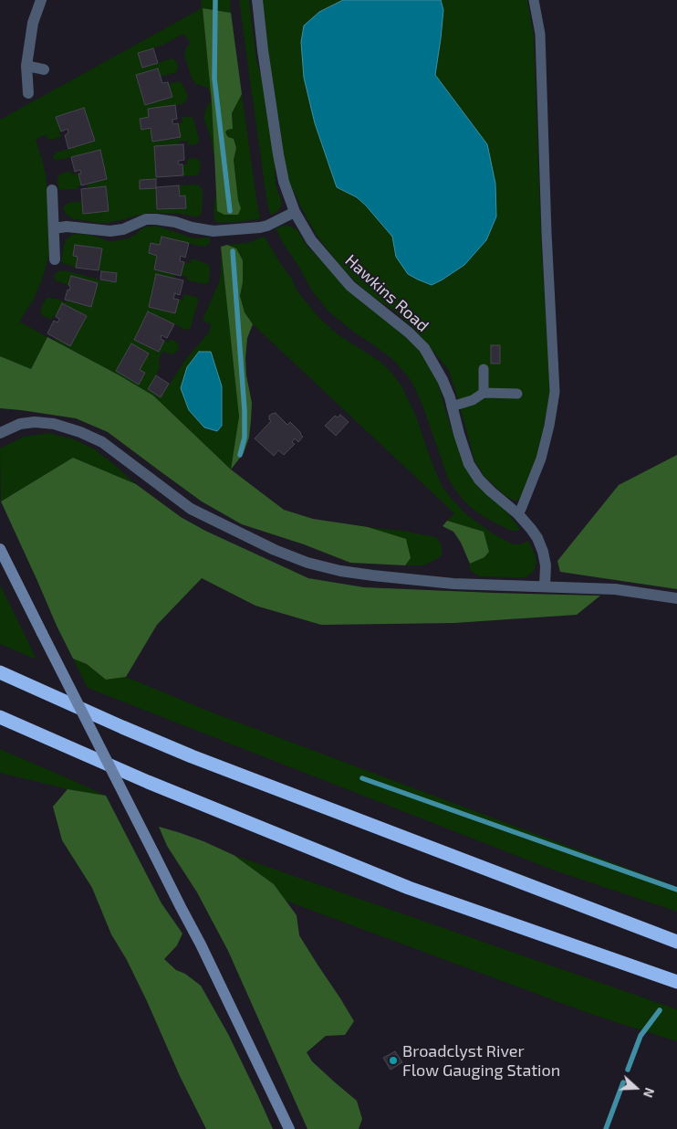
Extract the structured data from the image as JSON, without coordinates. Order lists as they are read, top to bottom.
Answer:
{
  "streets": {
    "street": ["Hawkins Road"]
  },
  "places": ["Broadclyst River Flow Gauging Station"],
  "north": "right"
}
